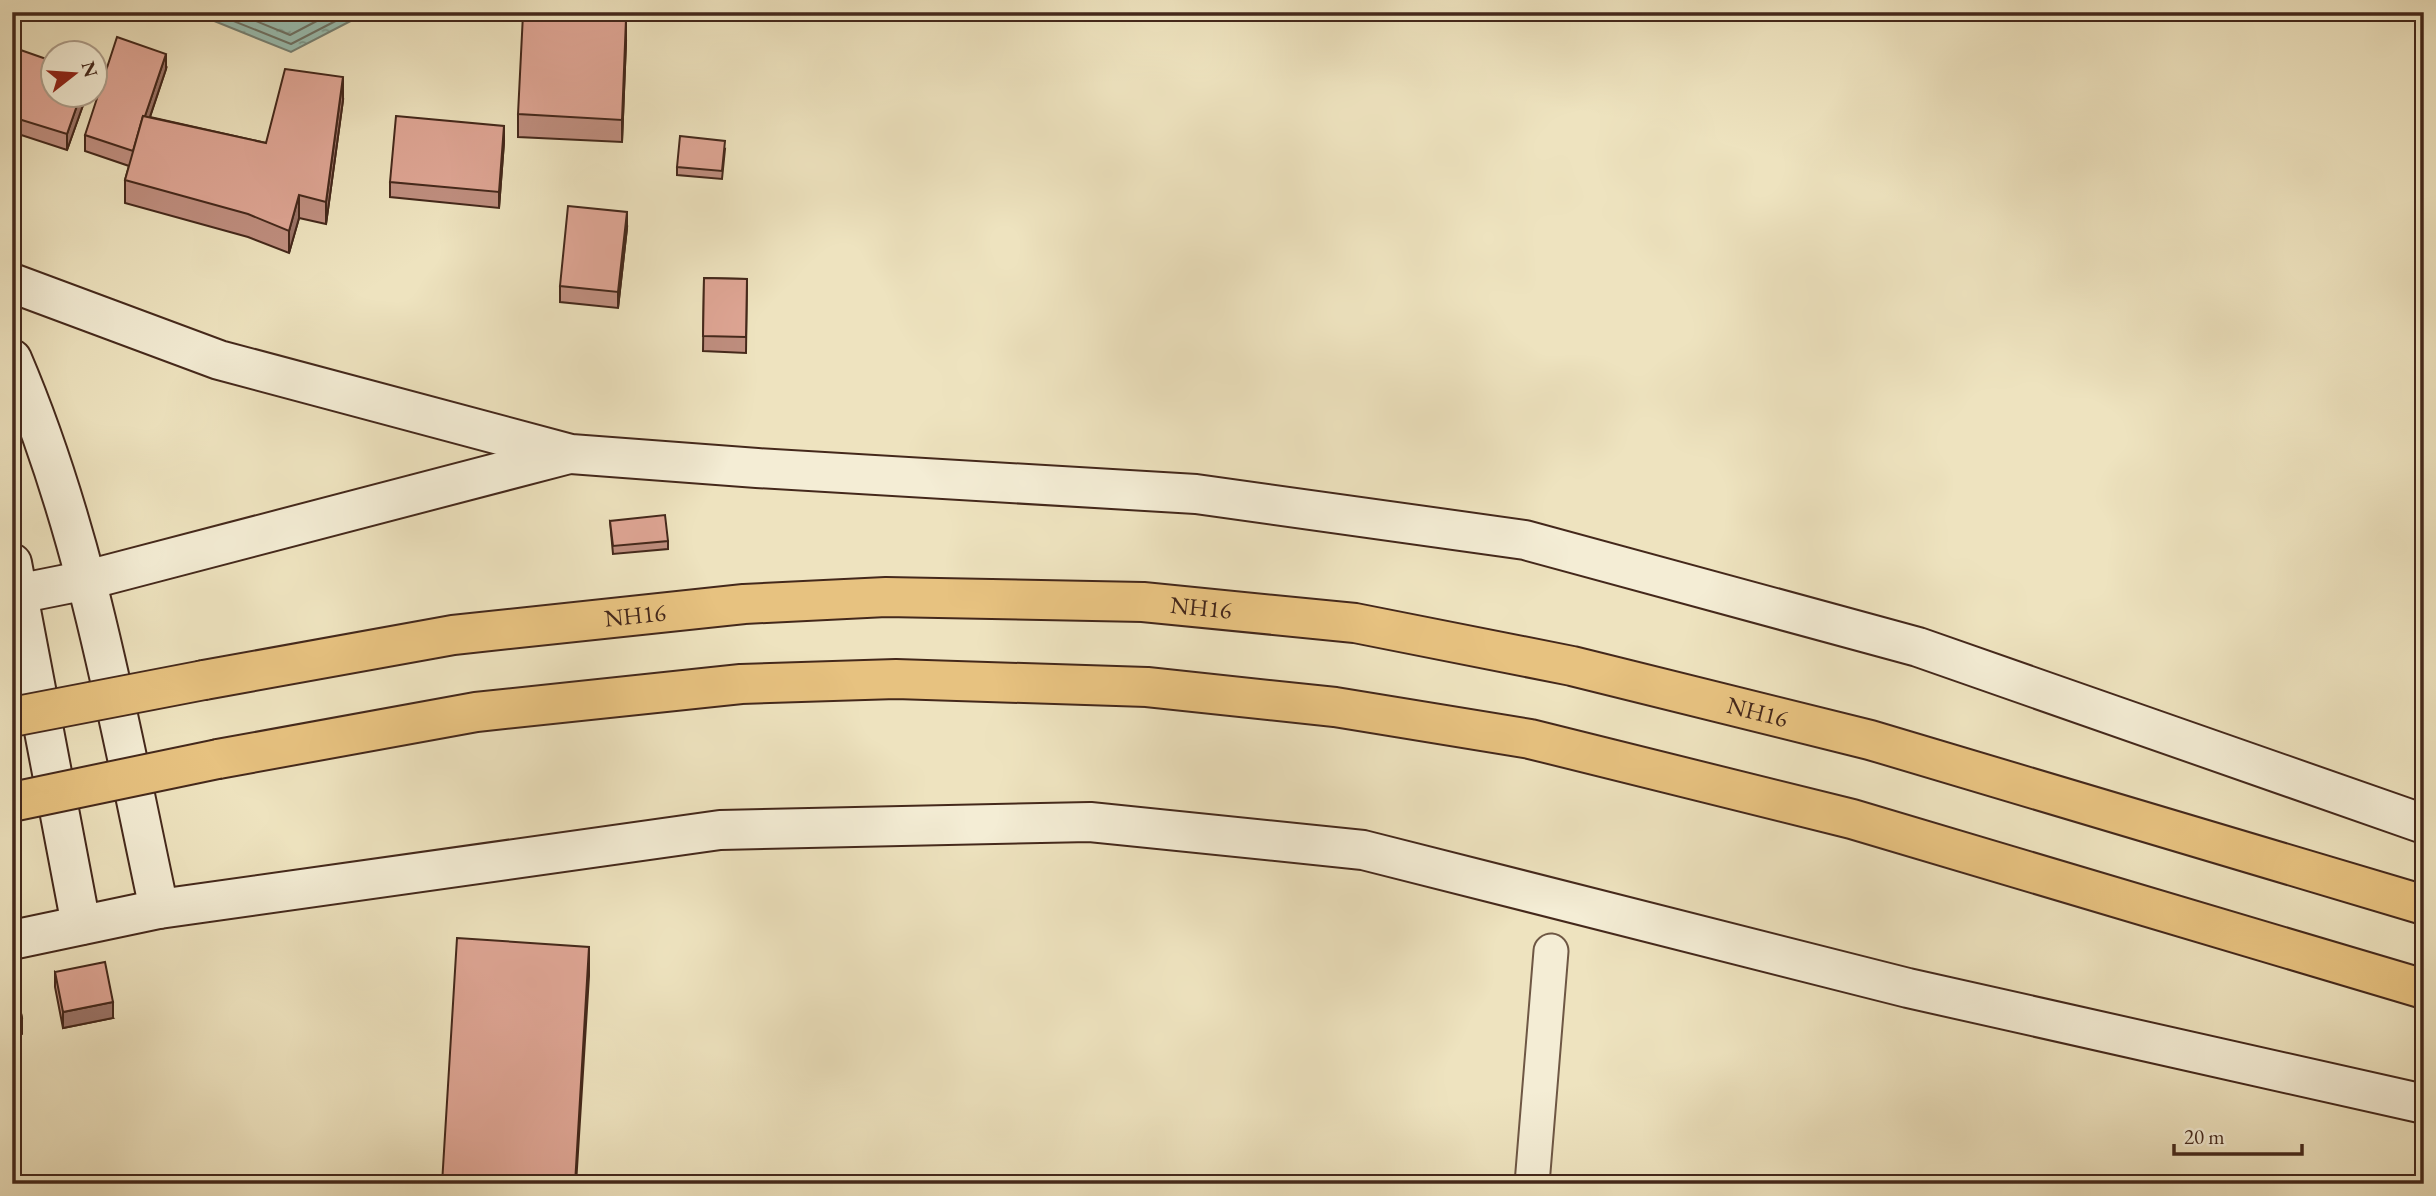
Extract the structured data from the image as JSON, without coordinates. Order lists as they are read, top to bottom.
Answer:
{
  "streets": {
    "highway": ["NH16"]
  },
  "scale_bar": "20 m",
  "north": "right"
}
